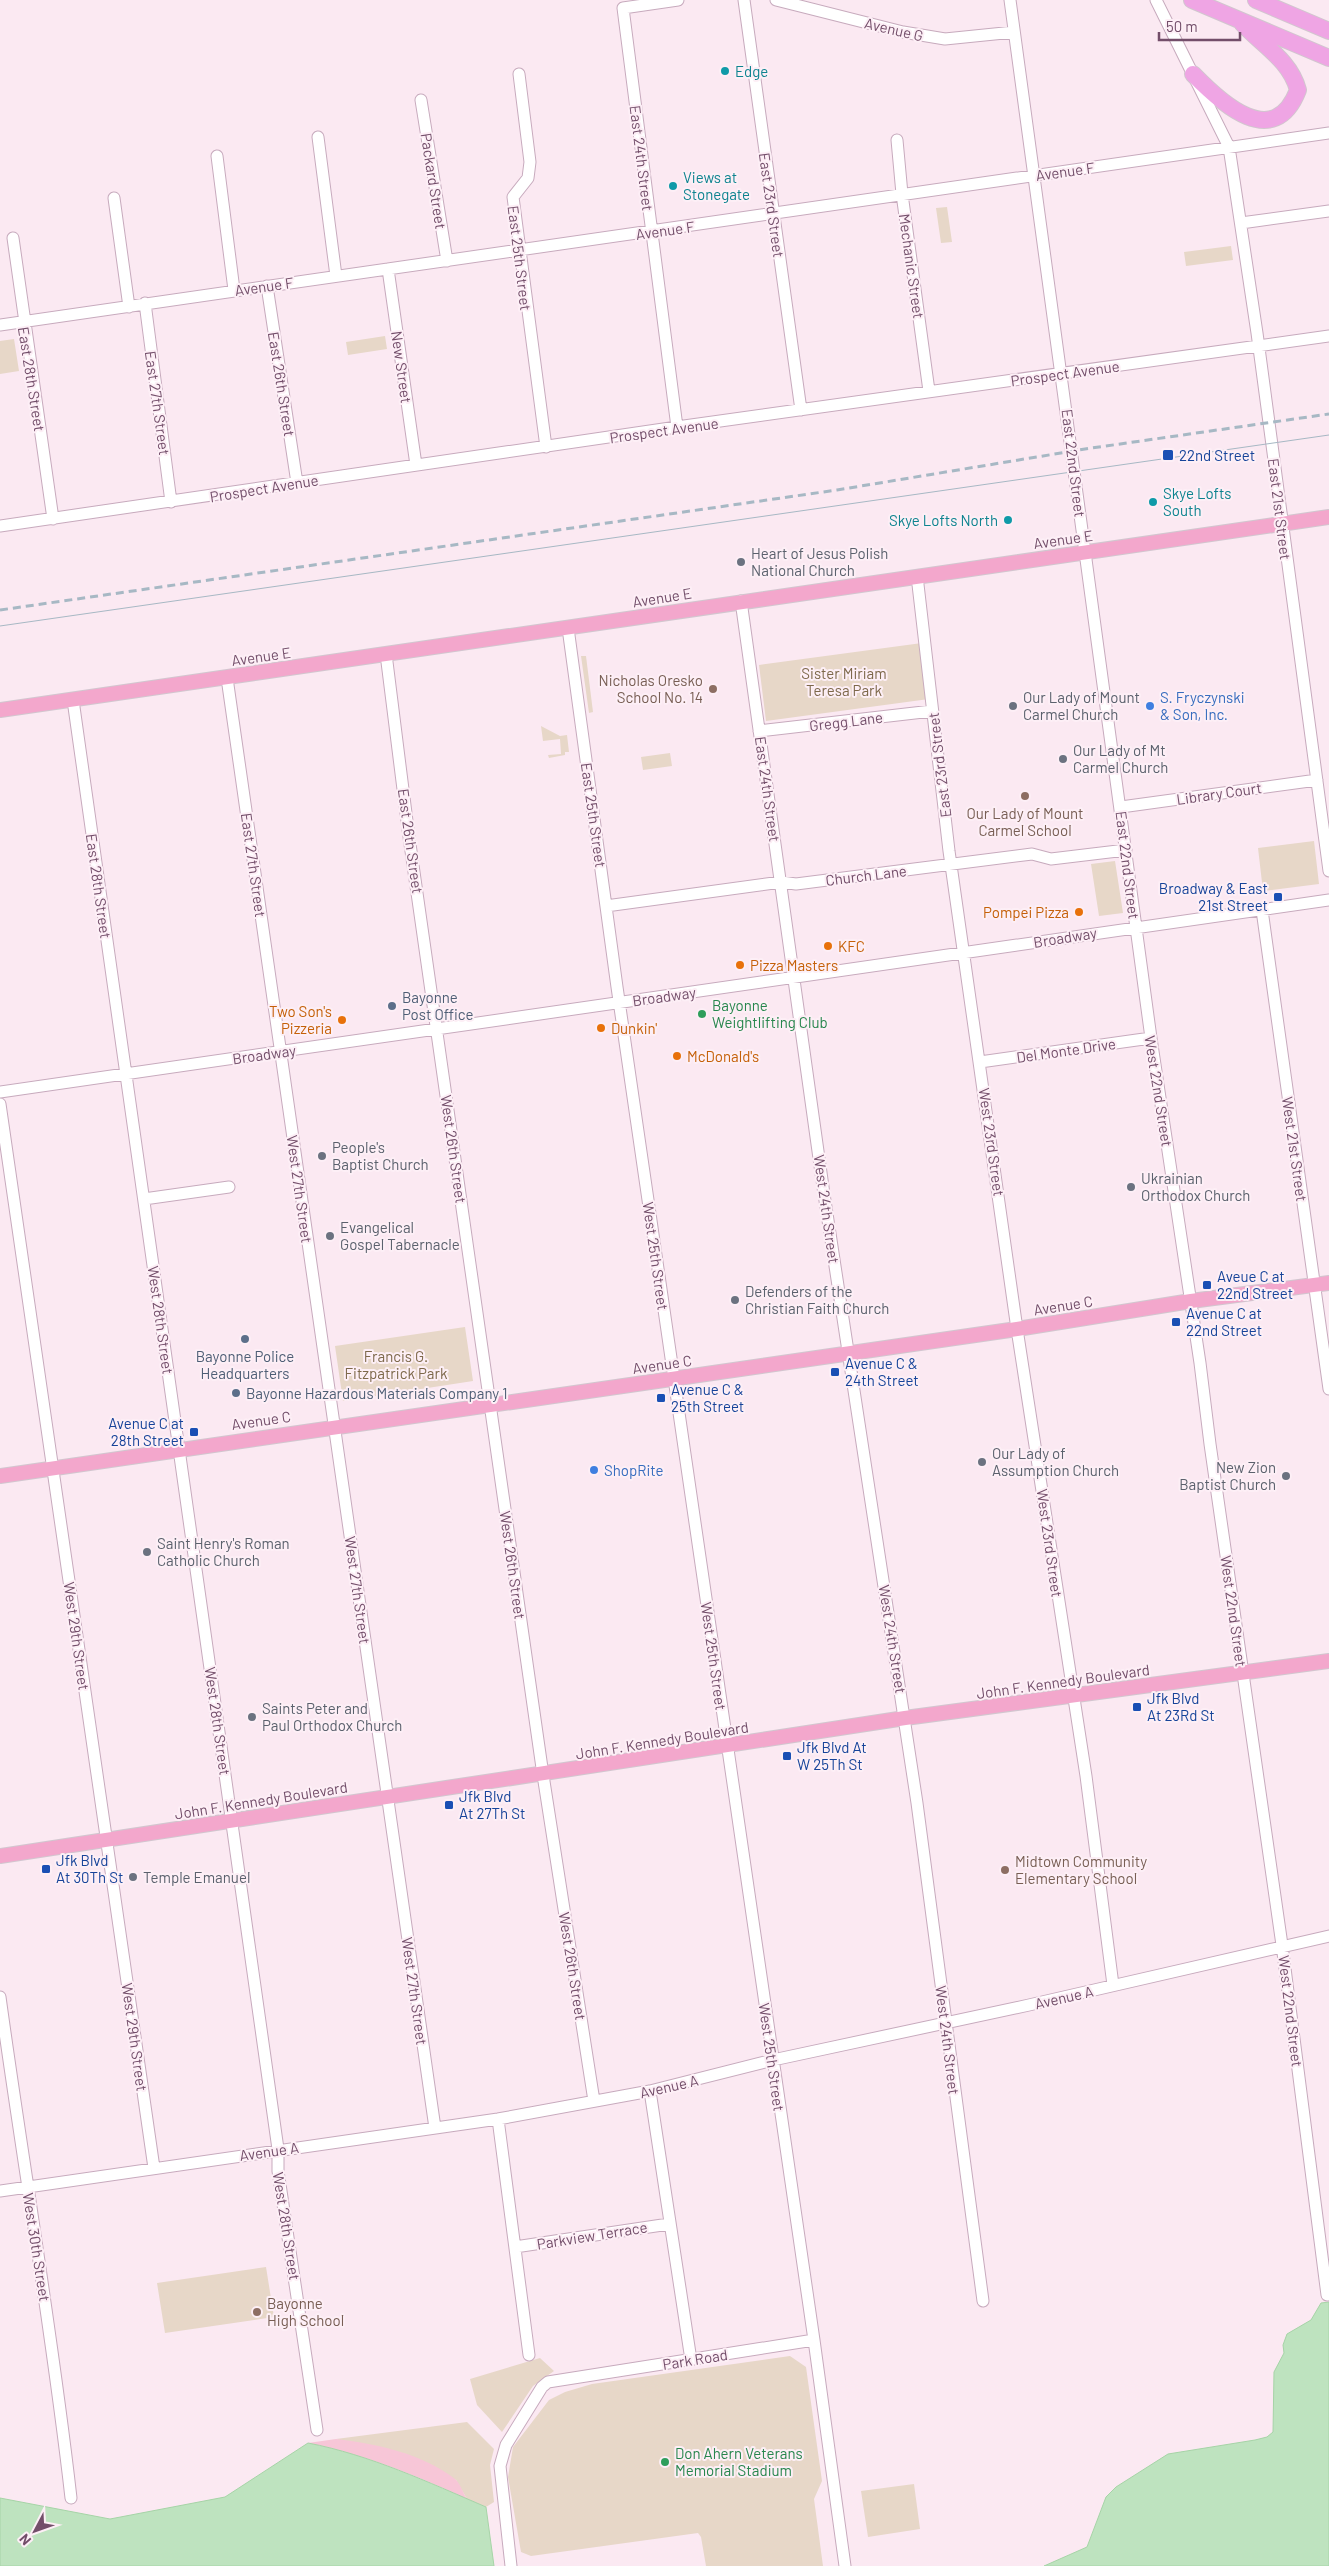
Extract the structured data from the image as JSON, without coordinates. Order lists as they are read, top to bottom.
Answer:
{
  "streets": {
    "main road": ["Avenue E", "Avenue C", "John F. Kennedy Boulevard"],
    "street": [
      "Avenue G",
      "East 24th Street",
      "Avenue F",
      "Packard Street",
      "East 23rd Street",
      "East 25th Street",
      "Mechanic Street",
      "New Street",
      "Prospect Avenue",
      "East 28th Street",
      "East 26th Street",
      "East 27th Street",
      "East 22nd Street",
      "East 21st Street",
      "Gregg Lane",
      "Library Court",
      "Church Lane",
      "Broadway",
      "Del Monte Drive",
      "West 22nd Street",
      "West 23rd Street",
      "West 26th Street",
      "West 21st Street",
      "West 27th Street",
      "West 24th Street",
      "West 25th Street",
      "West 28th Street",
      "West 29th Street",
      "Avenue A",
      "Parkview Terrace",
      "West 30th Street",
      "Park Road"
    ]
  },
  "crossings": [
    ["Avenue G", "East 22nd Street"],
    ["East 24th Street", "Avenue F"],
    ["East 24th Street", "Prospect Avenue"],
    ["East 24th Street", "Avenue E"],
    ["East 24th Street", "Gregg Lane"],
    ["East 24th Street", "Church Lane"],
    ["East 24th Street", "Broadway"],
    ["East 24th Street", "West 24th Street"],
    ["Avenue F", "Packard Street"],
    ["Avenue F", "East 23rd Street"],
    ["Avenue F", "East 25th Street"],
    ["Avenue F", "Mechanic Street"],
    ["Avenue F", "New Street"],
    ["Avenue F", "East 28th Street"],
    ["Avenue F", "East 26th Street"],
    ["Avenue F", "East 27th Street"],
    ["Avenue F", "East 22nd Street"],
    ["Avenue F", "East 21st Street"],
    ["East 23rd Street", "Prospect Avenue"],
    ["East 23rd Street", "Avenue E"],
    ["East 23rd Street", "Gregg Lane"],
    ["East 23rd Street", "Church Lane"],
    ["East 23rd Street", "Broadway"],
    ["East 23rd Street", "West 23rd Street"],
    ["East 25th Street", "Prospect Avenue"],
    ["East 25th Street", "Avenue E"],
    ["East 25th Street", "Church Lane"],
    ["East 25th Street", "Broadway"],
    ["East 25th Street", "West 25th Street"],
    ["Mechanic Street", "Prospect Avenue"],
    ["New Street", "Prospect Avenue"],
    ["Prospect Avenue", "East 28th Street"],
    ["Prospect Avenue", "East 26th Street"],
    ["Prospect Avenue", "East 27th Street"],
    ["Prospect Avenue", "East 22nd Street"],
    ["Prospect Avenue", "East 21st Street"],
    ["East 28th Street", "Avenue E"],
    ["East 28th Street", "Broadway"],
    ["East 28th Street", "West 28th Street"],
    ["East 26th Street", "Avenue E"],
    ["East 26th Street", "Broadway"],
    ["East 26th Street", "West 26th Street"],
    ["East 27th Street", "Avenue E"],
    ["East 27th Street", "Broadway"],
    ["East 27th Street", "West 27th Street"],
    ["East 22nd Street", "Avenue E"],
    ["East 22nd Street", "Library Court"],
    ["East 22nd Street", "Church Lane"],
    ["East 22nd Street", "Broadway"],
    ["East 22nd Street", "West 22nd Street"],
    ["East 21st Street", "Avenue E"],
    ["East 21st Street", "Library Court"],
    ["Broadway", "West 22nd Street"],
    ["Broadway", "West 23rd Street"],
    ["Broadway", "West 26th Street"],
    ["Broadway", "West 21st Street"],
    ["Broadway", "West 27th Street"],
    ["Broadway", "West 24th Street"],
    ["Broadway", "West 25th Street"],
    ["Broadway", "West 28th Street"],
    ["Del Monte Drive", "West 22nd Street"],
    ["Del Monte Drive", "West 23rd Street"],
    ["West 22nd Street", "Avenue C"],
    ["West 22nd Street", "John F. Kennedy Boulevard"],
    ["West 22nd Street", "Avenue A"],
    ["West 23rd Street", "Avenue C"],
    ["West 23rd Street", "John F. Kennedy Boulevard"],
    ["West 23rd Street", "Avenue A"],
    ["West 26th Street", "Avenue C"],
    ["West 26th Street", "John F. Kennedy Boulevard"],
    ["West 26th Street", "Avenue A"],
    ["West 21st Street", "Avenue C"],
    ["West 27th Street", "Avenue C"],
    ["West 27th Street", "John F. Kennedy Boulevard"],
    ["West 27th Street", "Avenue A"],
    ["West 24th Street", "Avenue C"],
    ["West 24th Street", "John F. Kennedy Boulevard"],
    ["West 24th Street", "Avenue A"],
    ["West 25th Street", "Avenue C"],
    ["West 25th Street", "John F. Kennedy Boulevard"],
    ["West 25th Street", "Avenue A"],
    ["West 25th Street", "Park Road"],
    ["Avenue C", "West 28th Street"],
    ["Avenue C", "West 29th Street"],
    ["West 28th Street", "John F. Kennedy Boulevard"],
    ["West 28th Street", "Avenue A"],
    ["West 29th Street", "John F. Kennedy Boulevard"],
    ["West 29th Street", "Avenue A"],
    ["Avenue A", "West 30th Street"]
  ],
  "parks": ["Sister Miriam Teresa Park", "Francis G. Fitzpatrick Park"],
  "places": {
    "other": [
      "Edge",
      "Views at Stonegate",
      "Skye Lofts South",
      "Skye Lofts North",
      "Heart of Jesus Polish National Church",
      "Nicholas Oresko School No. 14",
      "Our Lady of Mount Carmel Church",
      "S. Fryczynski & Son, Inc.",
      "Our Lady of Mt Carmel Church",
      "Our Lady of Mount Carmel School",
      "Pompei Pizza",
      "KFC",
      "Pizza Masters",
      "Bayonne Post Office",
      "Bayonne Weightlifting Club",
      "Two Son's Pizzeria",
      "Dunkin'",
      "McDonald's",
      "People's Baptist Church",
      "Ukrainian Orthodox Church",
      "Evangelical Gospel Tabernacle",
      "Defenders of the Christian Faith Church",
      "Bayonne Police Headquarters",
      "Bayonne Hazardous Materials Company 1",
      "Our Lady of Assumption Church",
      "ShopRite",
      "New Zion Baptist Church",
      "Saint Henry's Roman Catholic Church",
      "Saints Peter and Paul Orthodox Church",
      "Midtown Community Elementary School",
      "Temple Emanuel",
      "Bayonne High School",
      "Don Ahern Veterans Memorial Stadium"
    ],
    "transit": [
      "22nd Street",
      "Broadway & East 21st Street",
      "Aveue C at 22nd Street",
      "Avenue C at 22nd Street",
      "Avenue C & 24th Street",
      "Avenue C & 25th Street",
      "Avenue C at 28th Street",
      "Jfk Blvd At 23Rd St",
      "Jfk Blvd At W 25Th St",
      "Jfk Blvd At 27Th St",
      "Jfk Blvd At 30Th St"
    ]
  },
  "scale_bar": "50 m",
  "north": "bottom left"
}
